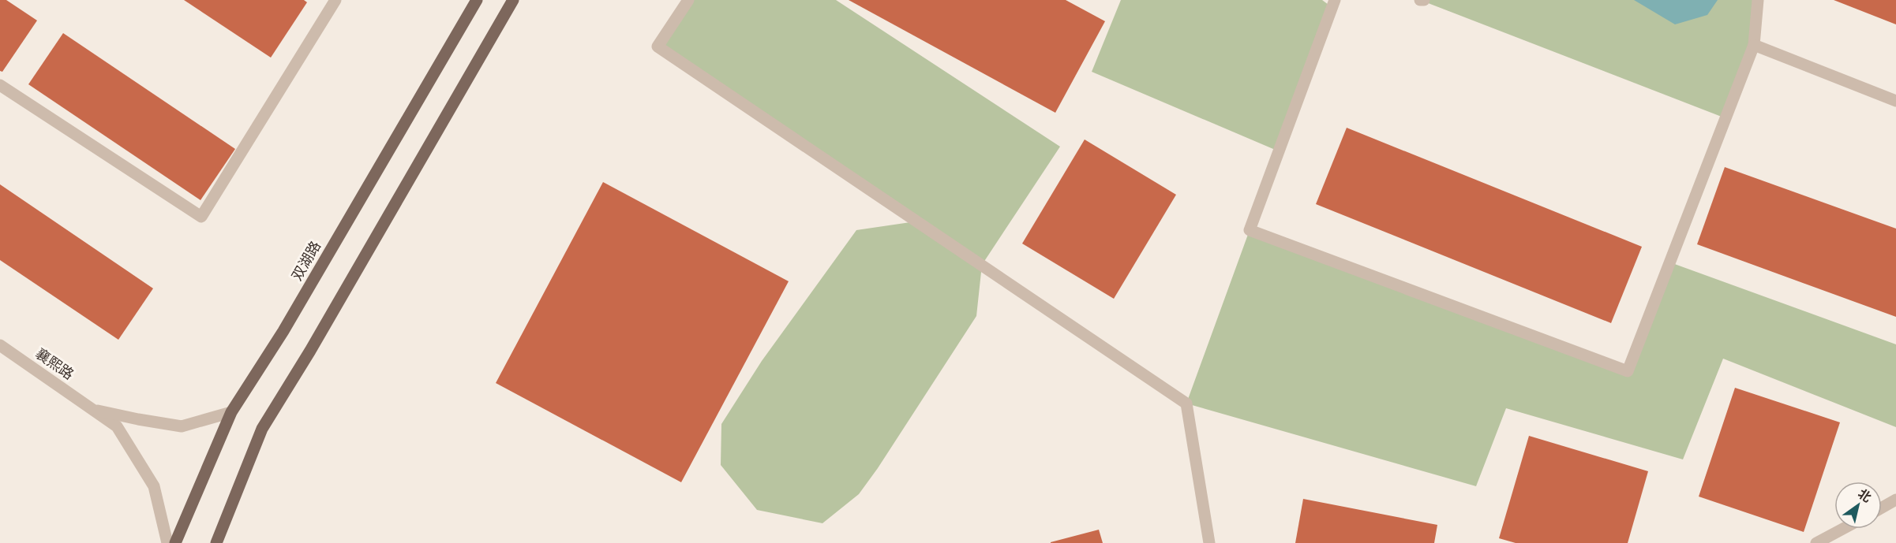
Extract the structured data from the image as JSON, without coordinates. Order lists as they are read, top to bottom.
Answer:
{
  "streets": {
    "main road": ["双湖路"],
    "street": ["襄熙路"]
  },
  "north": "top right"
}
